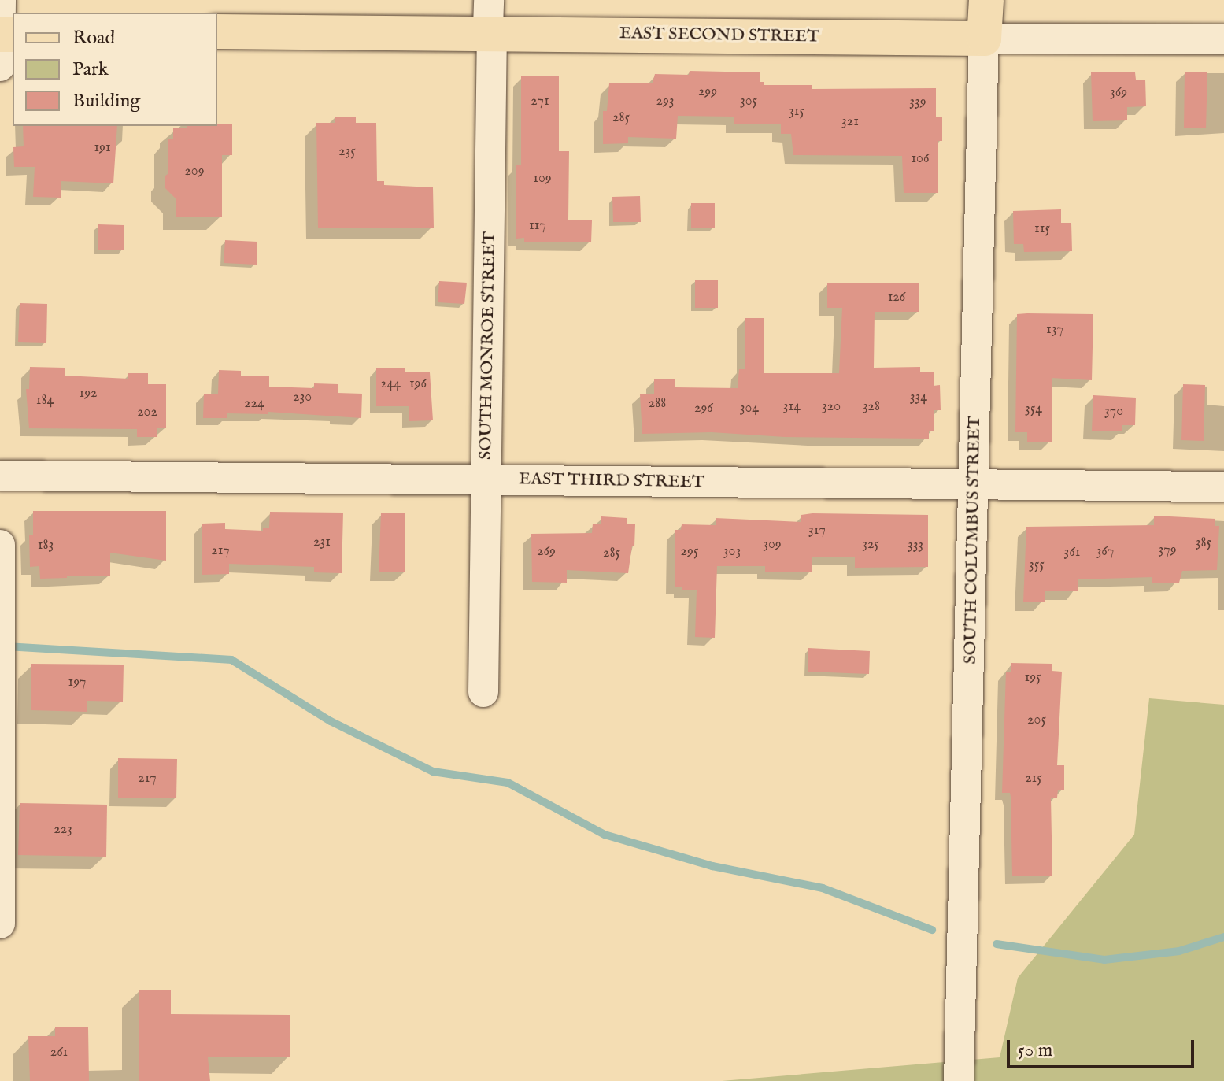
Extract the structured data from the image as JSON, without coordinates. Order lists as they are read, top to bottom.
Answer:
{
  "streets": {
    "main road": ["EAST SECOND STREET", "SOUTH COLUMBUS STREET"],
    "street": ["SOUTH MONROE STREET", "EAST THIRD STREET"]
  },
  "crossings": [
    ["EAST SECOND STREET", "SOUTH MONROE STREET"],
    ["EAST SECOND STREET", "SOUTH COLUMBUS STREET"],
    ["SOUTH MONROE STREET", "EAST THIRD STREET"],
    ["EAST THIRD STREET", "SOUTH COLUMBUS STREET"]
  ],
  "house_numbers": [
    "299",
    "369",
    "271",
    "293",
    "305",
    "339",
    "315",
    "285",
    "321",
    "191",
    "235",
    "106",
    "209",
    "109",
    "117",
    "115",
    "126",
    "137",
    "244",
    "196",
    "192",
    "230",
    "334",
    "184",
    "224",
    "288",
    "314",
    "320",
    "328",
    "296",
    "304",
    "354",
    "370",
    "202",
    "317",
    "231",
    "385",
    "309",
    "325",
    "183",
    "333",
    "379",
    "217",
    "269",
    "295",
    "303",
    "367",
    "361",
    "285",
    "355",
    "195",
    "197",
    "205",
    "217",
    "215",
    "223",
    "261"
  ],
  "legend": ["Road", "Park", "Building"],
  "scale_bar": "50 m"
}
